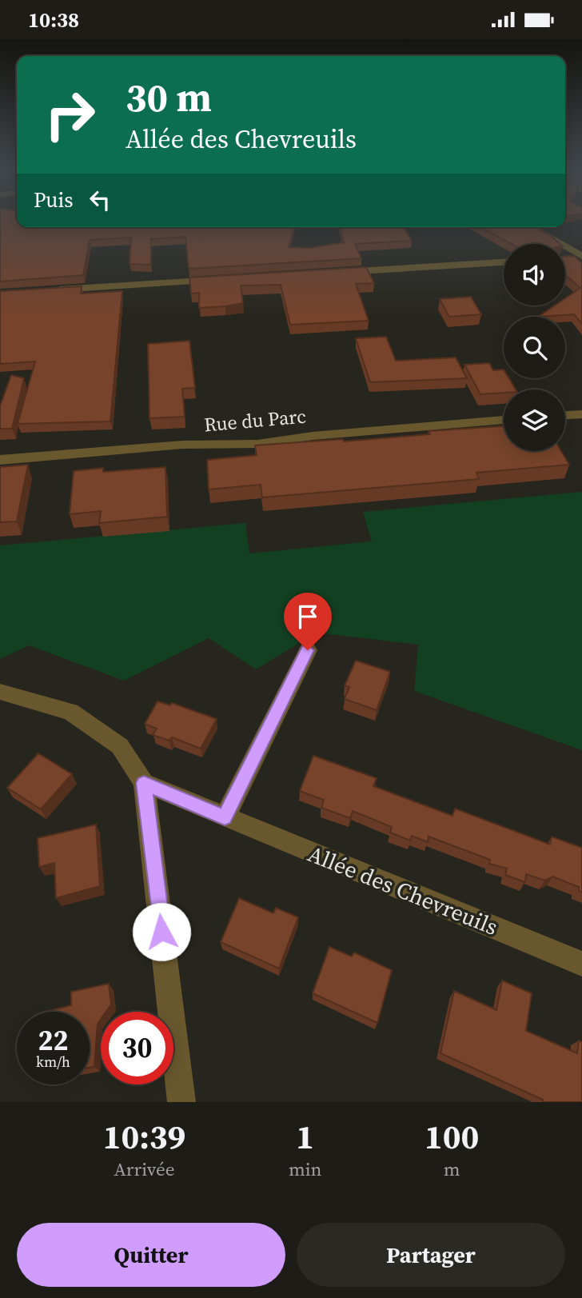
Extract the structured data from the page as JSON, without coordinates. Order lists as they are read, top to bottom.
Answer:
{
  "streets": {
    "street": ["Rue du Parc", "Allée des Chevreuils"]
  },
  "page": {
    "status": "10:38",
    "turn": ["30 m", "Allée des Chevreuils"],
    "then": "Puis",
    "speed": "22 km/h",
    "limit": "30",
    "eta": [
      "10:39",
      "Arrivée",
      "1",
      "min",
      "100",
      "m"
    ],
    "buttons": ["Quitter", "Partager"]
  }
}
